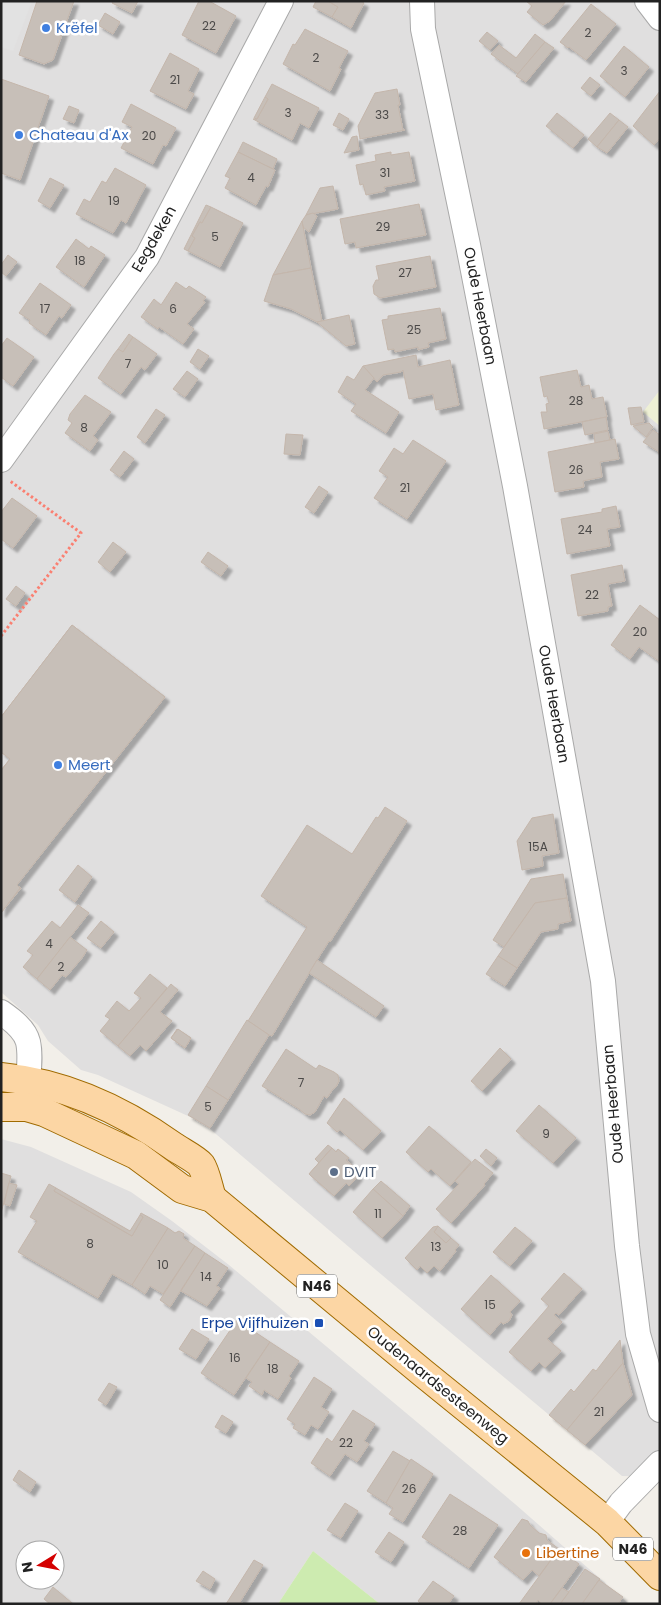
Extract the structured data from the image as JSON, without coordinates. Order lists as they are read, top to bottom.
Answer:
{
  "streets": {
    "main road": ["N46", "Oudenaardsesteenweg"],
    "street": ["Eegdeken", "Oude Heerbaan"]
  },
  "places": {
    "other": [
      "Krëfel",
      "Chateau d'Ax",
      "Meert",
      "DVIT",
      "Libertine"
    ],
    "transit": ["Erpe Vijfhuizen"]
  },
  "house_numbers": [
    "22",
    "2",
    "2",
    "3",
    "21",
    "3",
    "33",
    "20",
    "31",
    "4",
    "19",
    "29",
    "5",
    "18",
    "27",
    "17",
    "6",
    "25",
    "7",
    "28",
    "8",
    "26",
    "21",
    "24",
    "22",
    "20",
    "15A",
    "4",
    "2",
    "7",
    "5",
    "9",
    "11",
    "8",
    "13",
    "10",
    "14",
    "15",
    "16",
    "18",
    "21",
    "22",
    "26",
    "28"
  ],
  "north": "left"
}
